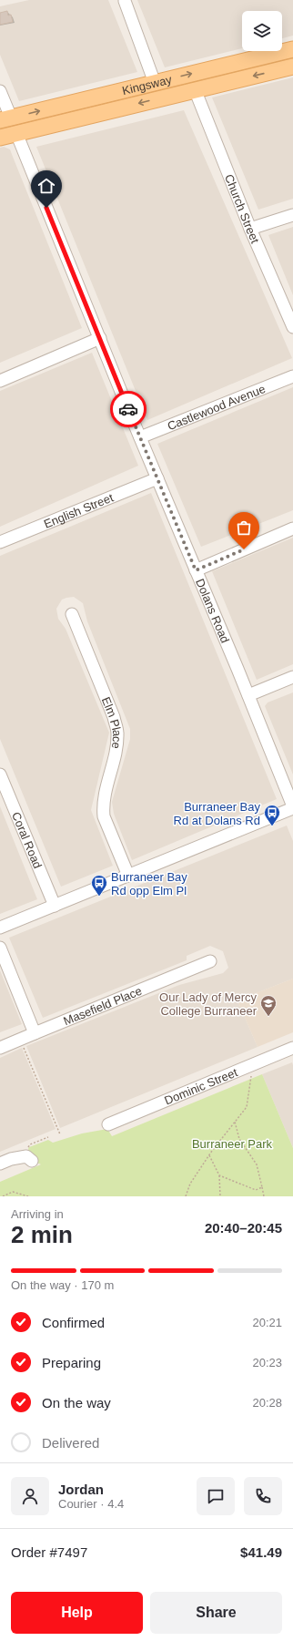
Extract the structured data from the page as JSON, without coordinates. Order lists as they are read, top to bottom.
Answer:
{
  "streets": {
    "main road": ["Kingsway", "Dolans Road"],
    "street": [
      "Church Street",
      "Castlewood Avenue",
      "English Street",
      "Elm Place",
      "Coral Road",
      "Masefield Place",
      "Dominic Street"
    ]
  },
  "crossings": [
    ["Kingsway", "Church Street"],
    ["Kingsway", "Dolans Road"],
    ["Castlewood Avenue", "Dolans Road"],
    ["English Street", "Dolans Road"]
  ],
  "parks": ["Burraneer Park"],
  "places": {
    "bus stop": ["Burraneer Bay Rd at Dolans Rd", "Burraneer Bay Rd opp Elm Pl"],
    "school or university": ["Our Lady of Mercy College Burraneer"]
  },
  "page": {
    "heading": ["2 min", "Arriving in", "20:40–20:45"],
    "panel": [
      "Jordan",
      "Courier · 4.4",
      "Order #7497",
      "$41.49"
    ],
    "bar": "On the way · 170 m",
    "list": [
      ["Confirmed", "20:21"],
      ["Preparing", "20:23"],
      ["On the way", "20:28"],
      "Delivered"
    ],
    "buttons": ["Help", "Share"]
  }
}
